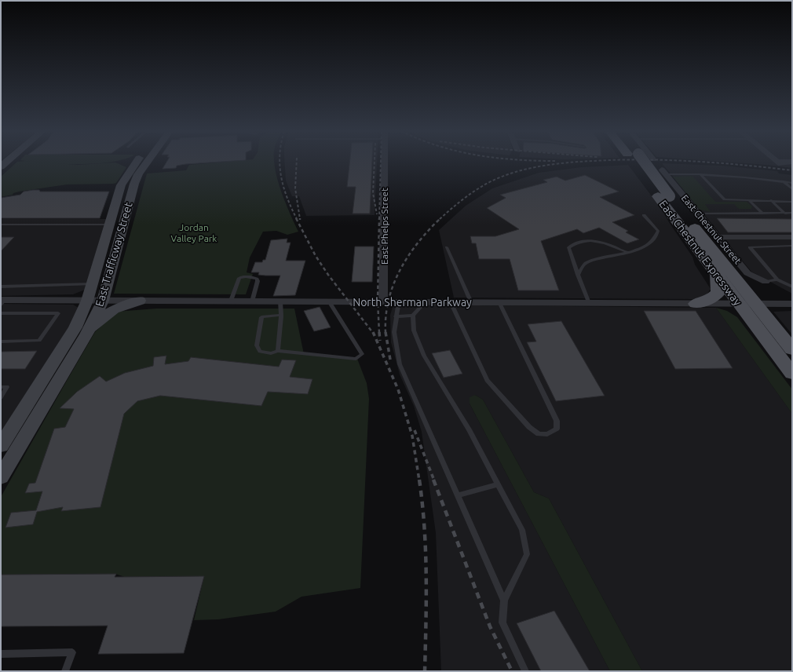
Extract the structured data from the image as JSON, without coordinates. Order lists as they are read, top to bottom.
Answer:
{
  "streets": {
    "main road": ["East Chestnut Expressway", "East Trafficway Street"],
    "street": ["East Phelps Street", "East Chestnut Street", "North Sherman Parkway"]
  },
  "crossings": [
    ["East Phelps Street", "North Sherman Parkway"],
    ["East Chestnut Expressway", "North Sherman Parkway"],
    ["East Trafficway Street", "North Sherman Parkway"]
  ],
  "parks": ["Jordan Valley Park"]
}
